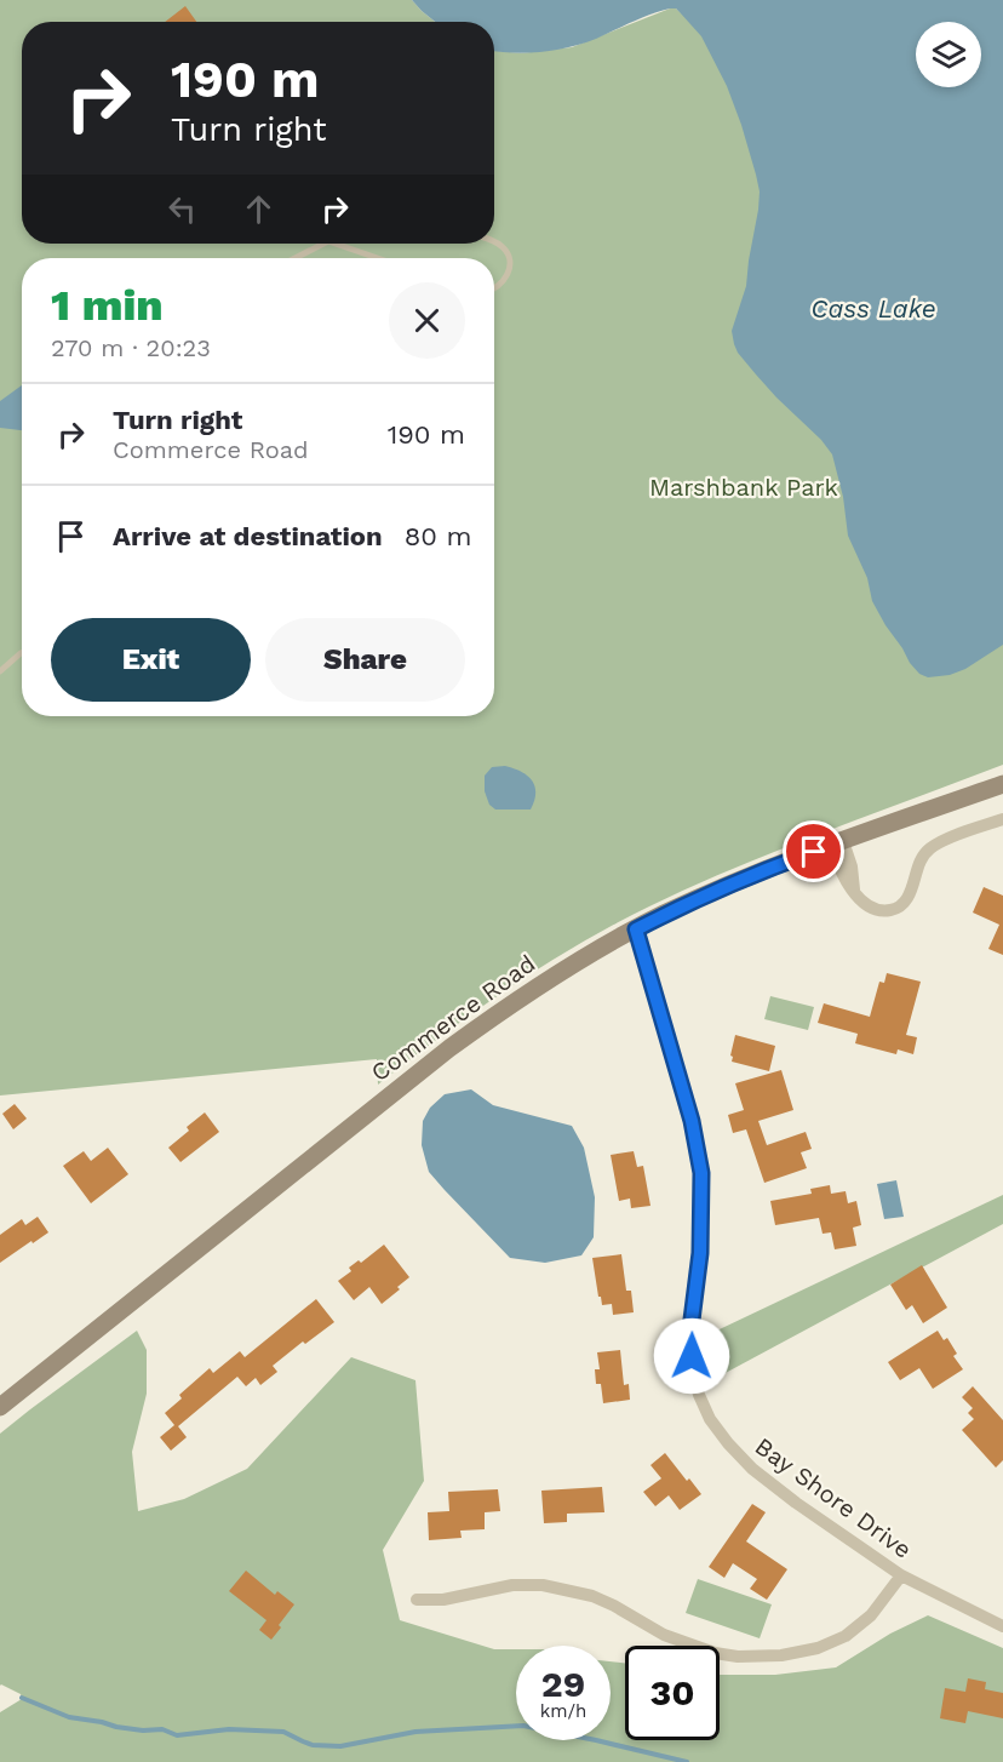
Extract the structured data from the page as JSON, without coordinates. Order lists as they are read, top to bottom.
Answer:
{
  "streets": {
    "main road": ["Commerce Road"],
    "street": ["Bay Shore Drive"]
  },
  "crossings": [
    ["Commerce Road", "Bay Shore Drive"]
  ],
  "water": ["Cass Lake"],
  "parks": ["Marshbank Park"],
  "page": {
    "turn": ["190 m", "Turn right"],
    "heading": ["1 min", "270 m · 20:23"],
    "list": [
      {
        "name": "Turn right",
        "note": "Commerce Road",
        "value": "190 m"
      },
      {
        "name": "Arrive at destination",
        "value": "80 m"
      }
    ],
    "buttons": ["Exit", "Share"],
    "speed": "29 km/h",
    "limit": "30"
  }
}
